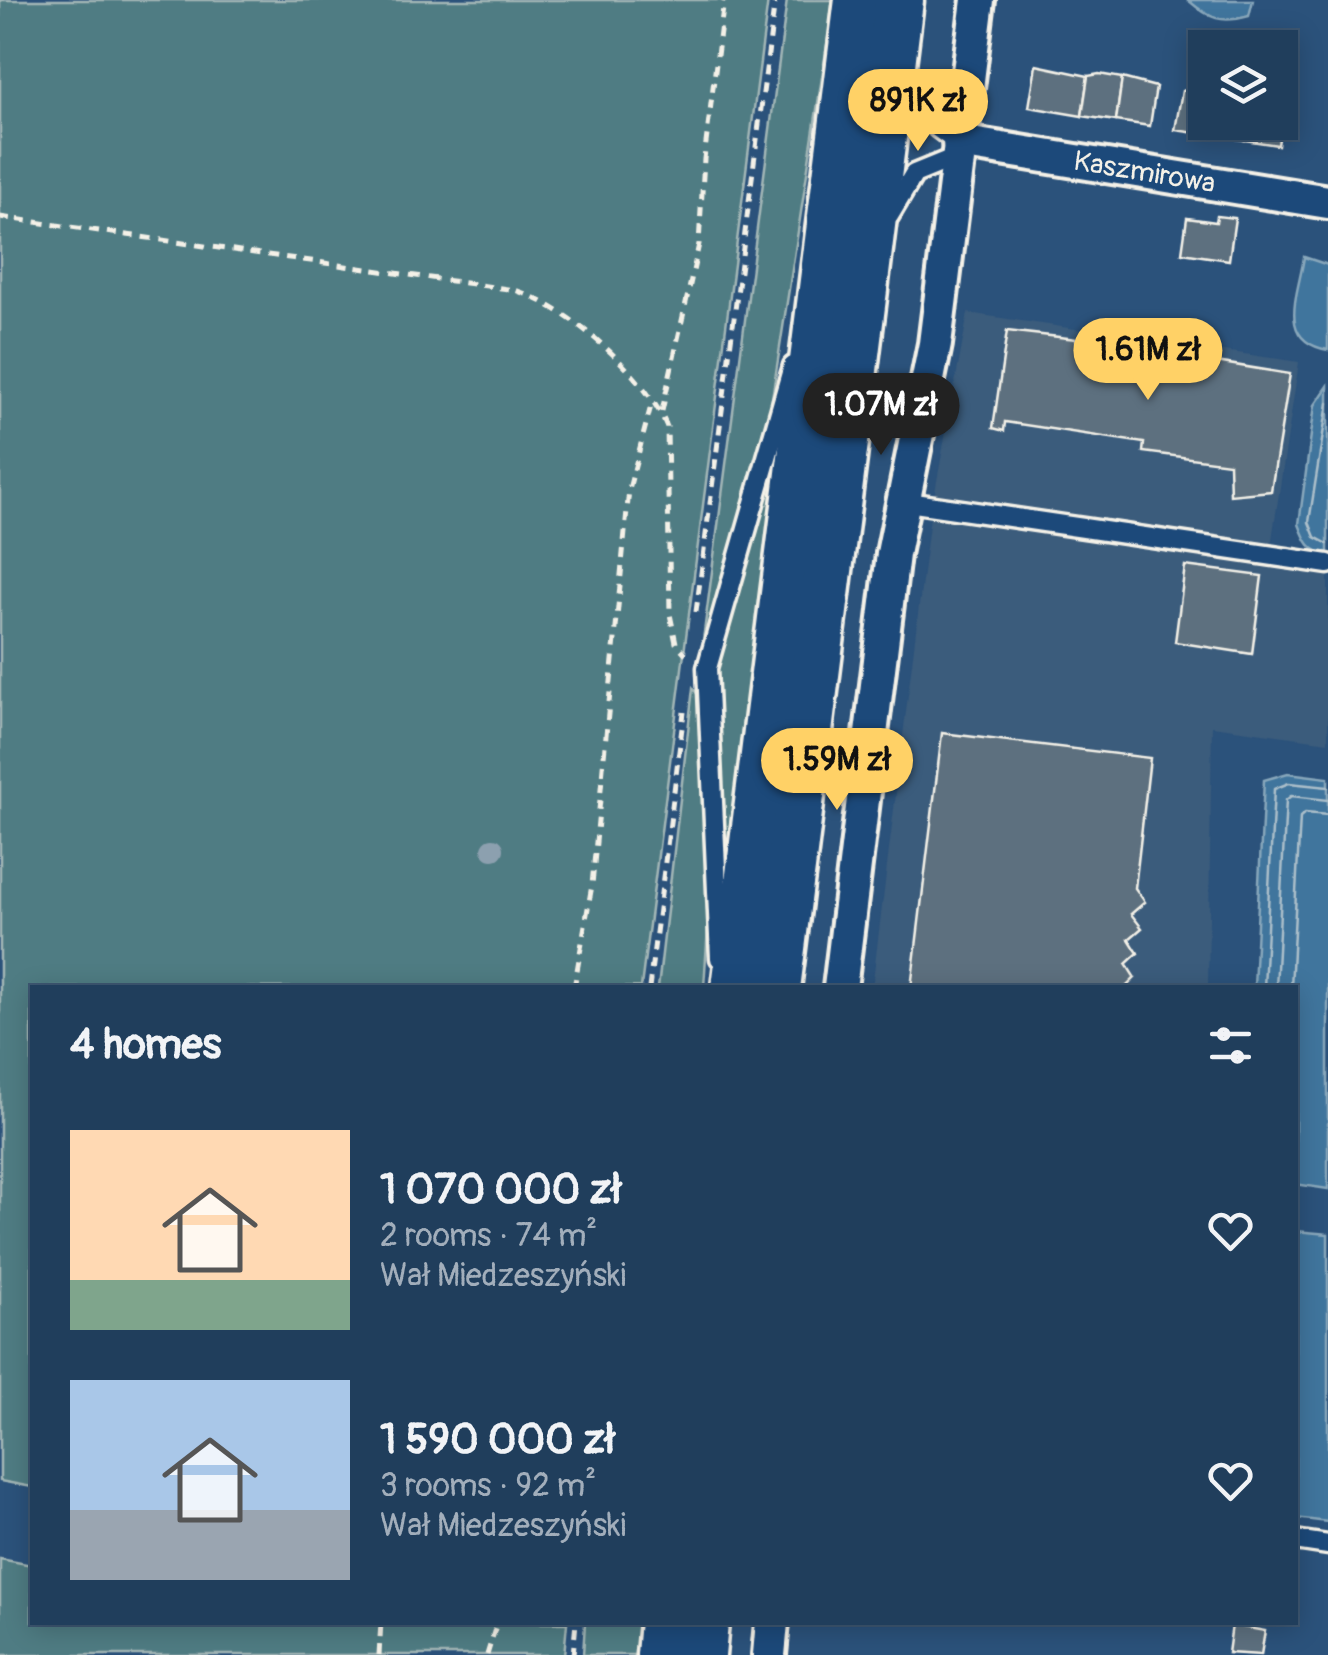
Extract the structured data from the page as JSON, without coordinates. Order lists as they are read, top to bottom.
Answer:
{
  "streets": {
    "street": ["Kaszmirowa"]
  },
  "page": {
    "price": [
      "891K zł",
      "1.61M zł",
      "1.07M zł",
      "1.59M zł"
    ],
    "heading": "4 homes",
    "list": [
      {
        "name": "1 070 000 zł",
        "note": "2 rooms · 74 m² · Wał Miedzeszyński"
      },
      {
        "name": "1 590 000 zł",
        "note": "3 rooms · 92 m² · Wał Miedzeszyński"
      }
    ]
  }
}
